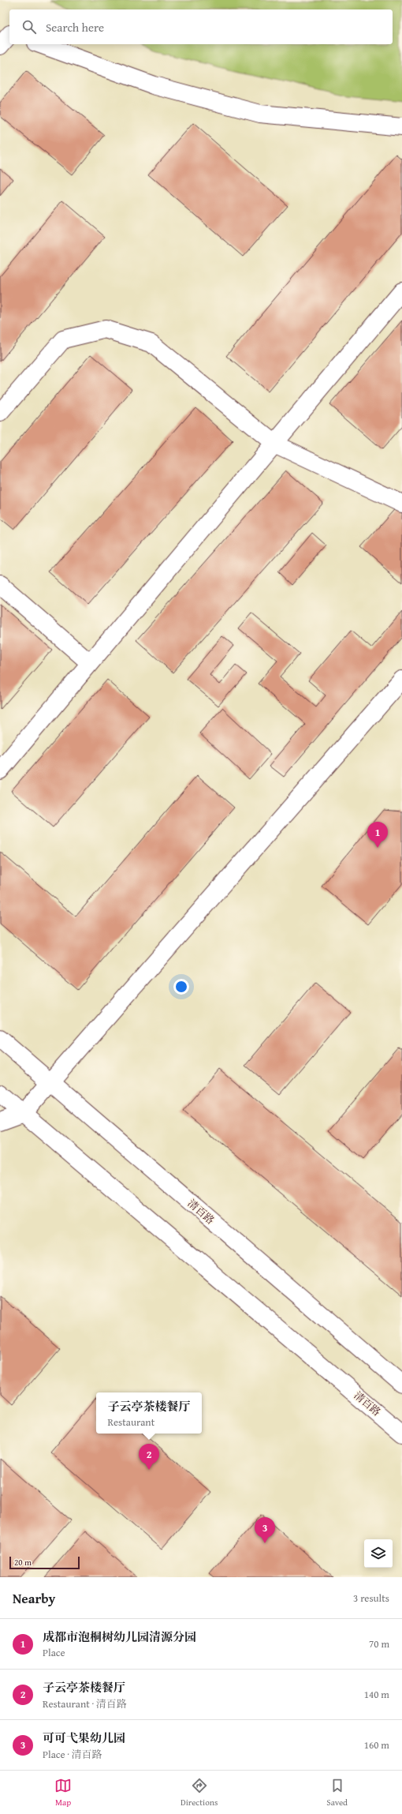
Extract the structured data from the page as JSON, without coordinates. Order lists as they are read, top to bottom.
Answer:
{
  "streets": {
    "street": ["清百路"]
  },
  "scale_bar": "20 m",
  "page": {
    "search": "Search here",
    "pins": ["1", "2", "3"],
    "popup": ["子云亭茶楼餐厅", "Restaurant"],
    "scale": "20 m",
    "heading": ["Nearby", "3 results"],
    "list": [
      {
        "mark": "1",
        "name": "成都市泡桐树幼儿园清源分园",
        "note": "Place",
        "value": "70 m"
      },
      {
        "mark": "2",
        "name": "子云亭茶楼餐厅",
        "note": "Restaurant · 清百路",
        "value": "140 m"
      },
      {
        "mark": "3",
        "name": "可可弋果幼儿园",
        "note": "Place · 清百路",
        "value": "160 m"
      }
    ],
    "nav": ["Map", "Directions", "Saved"]
  }
}
